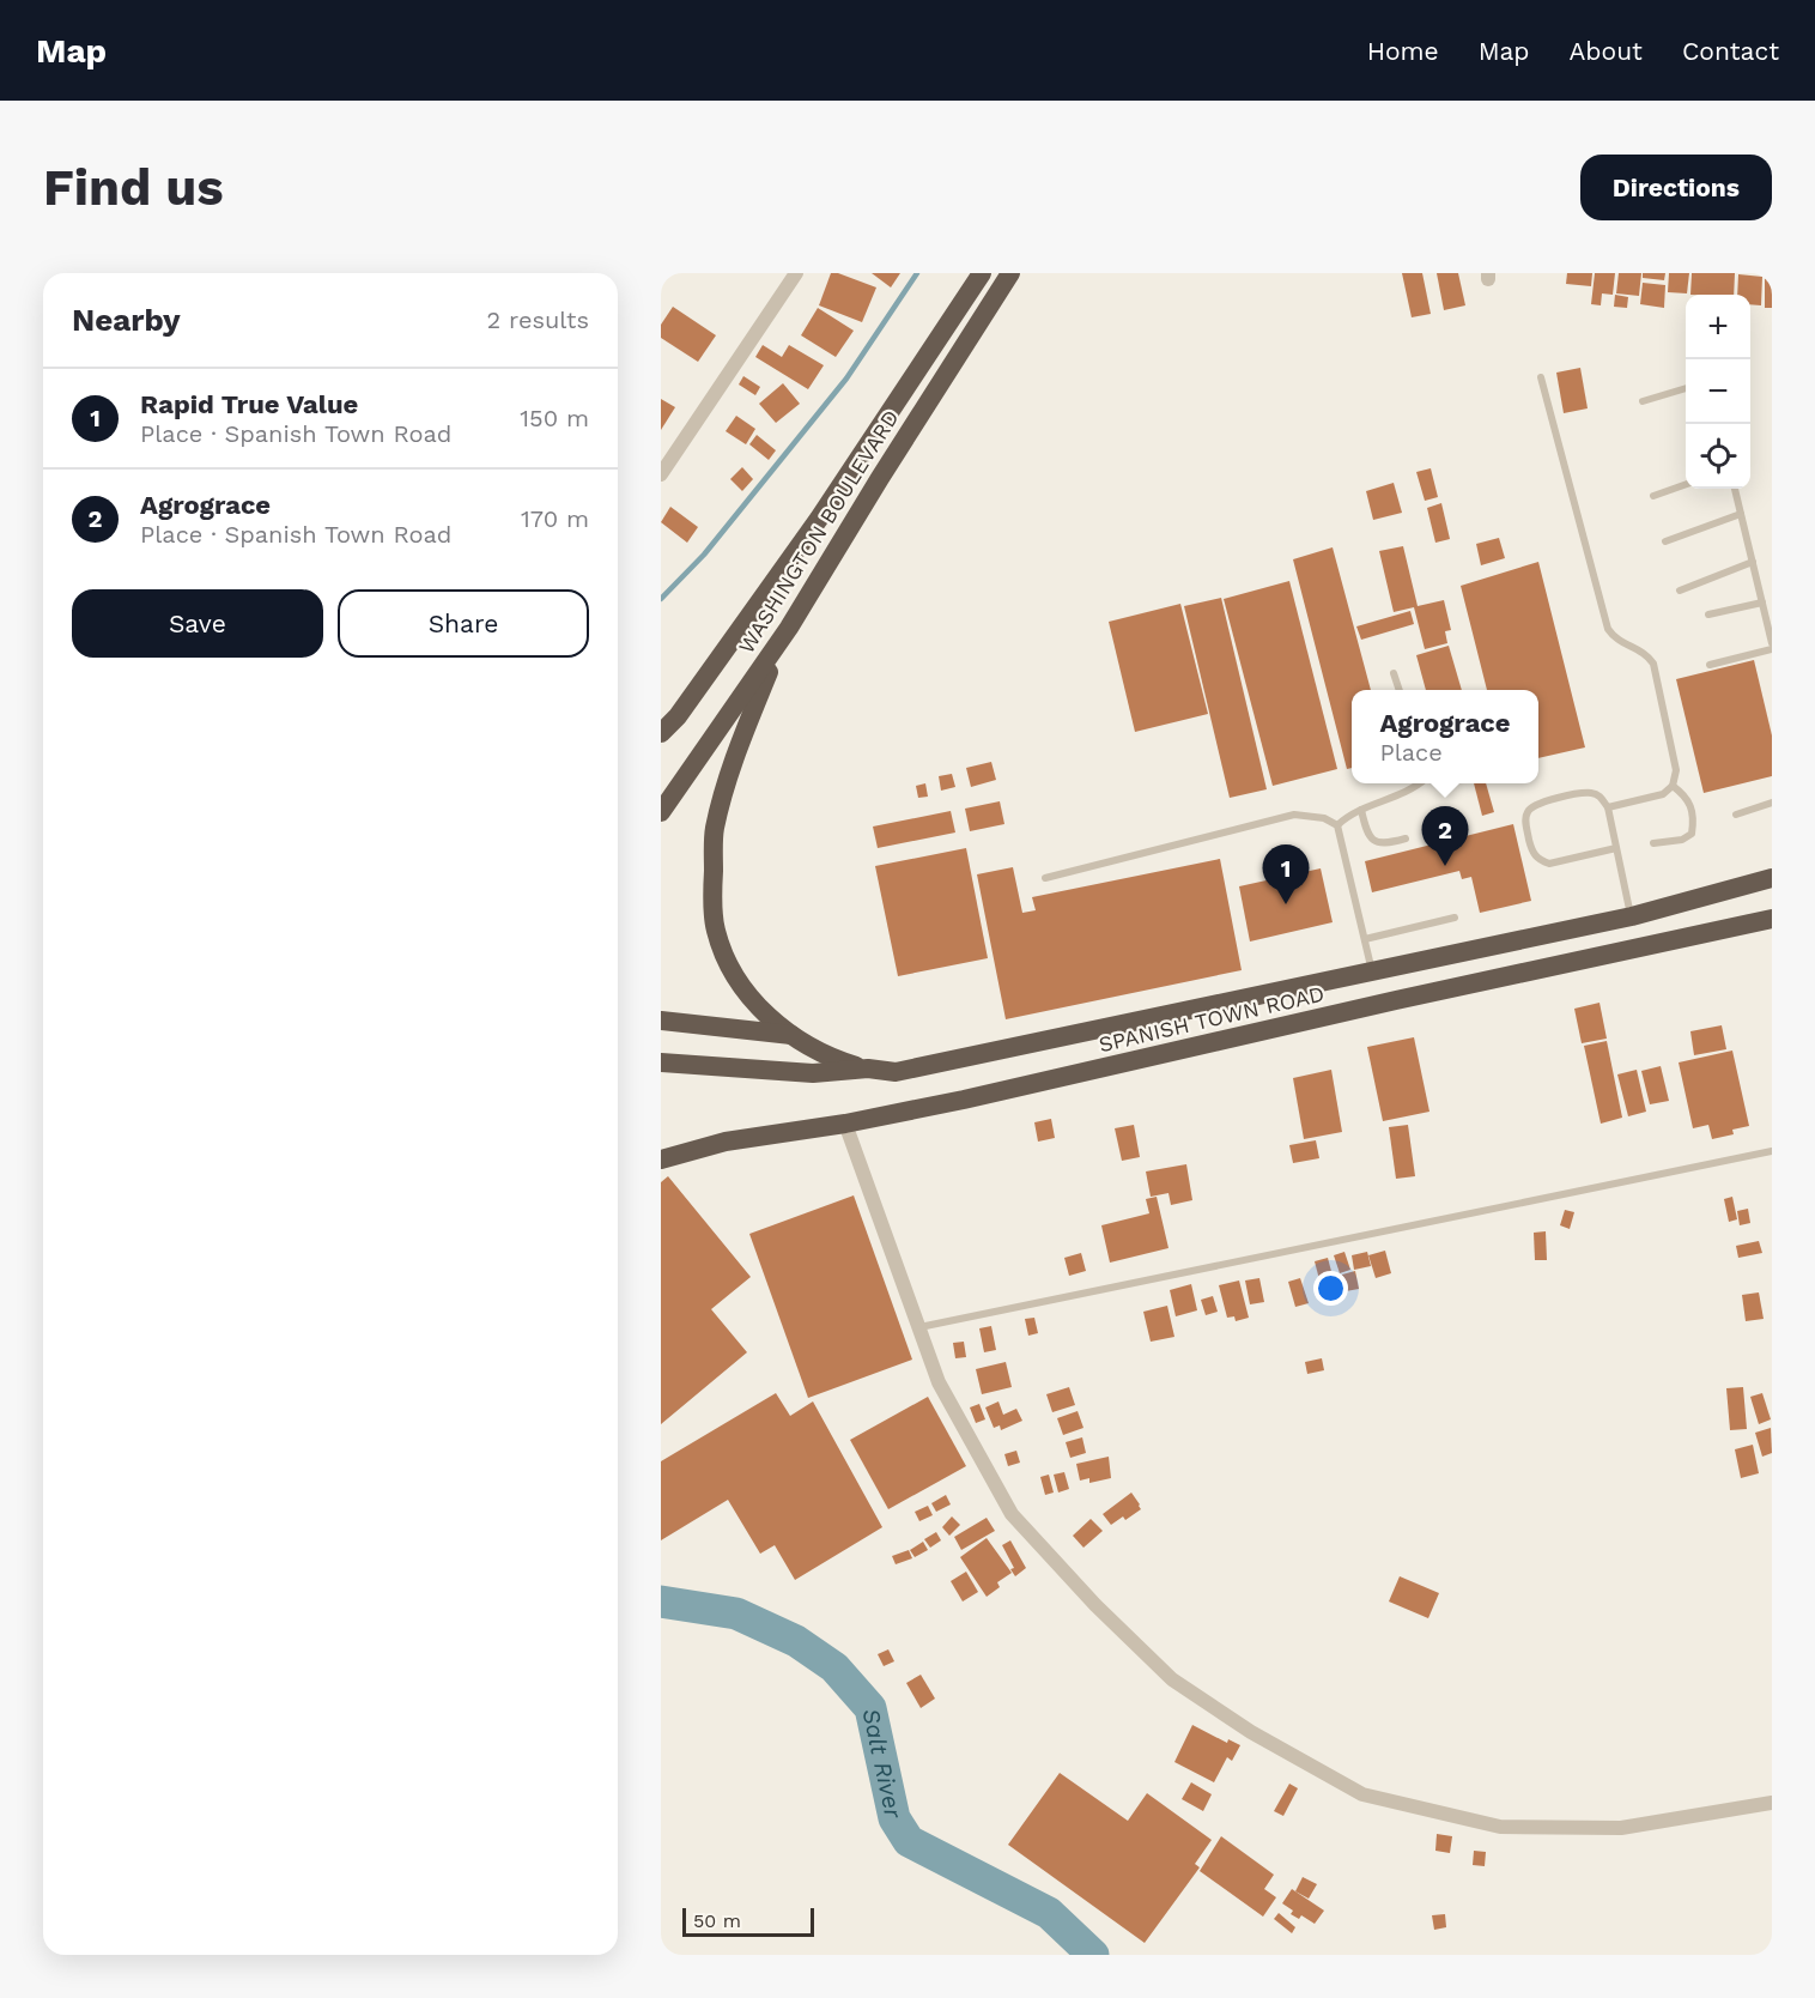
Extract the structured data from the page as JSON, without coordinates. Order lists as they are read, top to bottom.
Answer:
{
  "streets": {
    "highway": ["WASHINGTON BOULEVARD", "SPANISH TOWN ROAD"]
  },
  "water": ["Salt River"],
  "scale_bar": "50 m",
  "page": {
    "header": "Map",
    "nav": [
      "Home",
      "Map",
      "About",
      "Contact"
    ],
    "buttons": [
      "Directions",
      ["Save", "Share"]
    ],
    "title": "Find us",
    "heading": ["Nearby", "2 results"],
    "map_buttons": ["+", "−"],
    "list": [
      {
        "mark": "1",
        "name": "Rapid True Value",
        "note": "Place · Spanish Town Road",
        "value": "150 m"
      },
      {
        "mark": "2",
        "name": "Agrograce",
        "note": "Place · Spanish Town Road",
        "value": "170 m"
      }
    ],
    "popup": ["Agrograce", "Place"],
    "pins": ["2", "1"],
    "scale": "50 m"
  }
}
